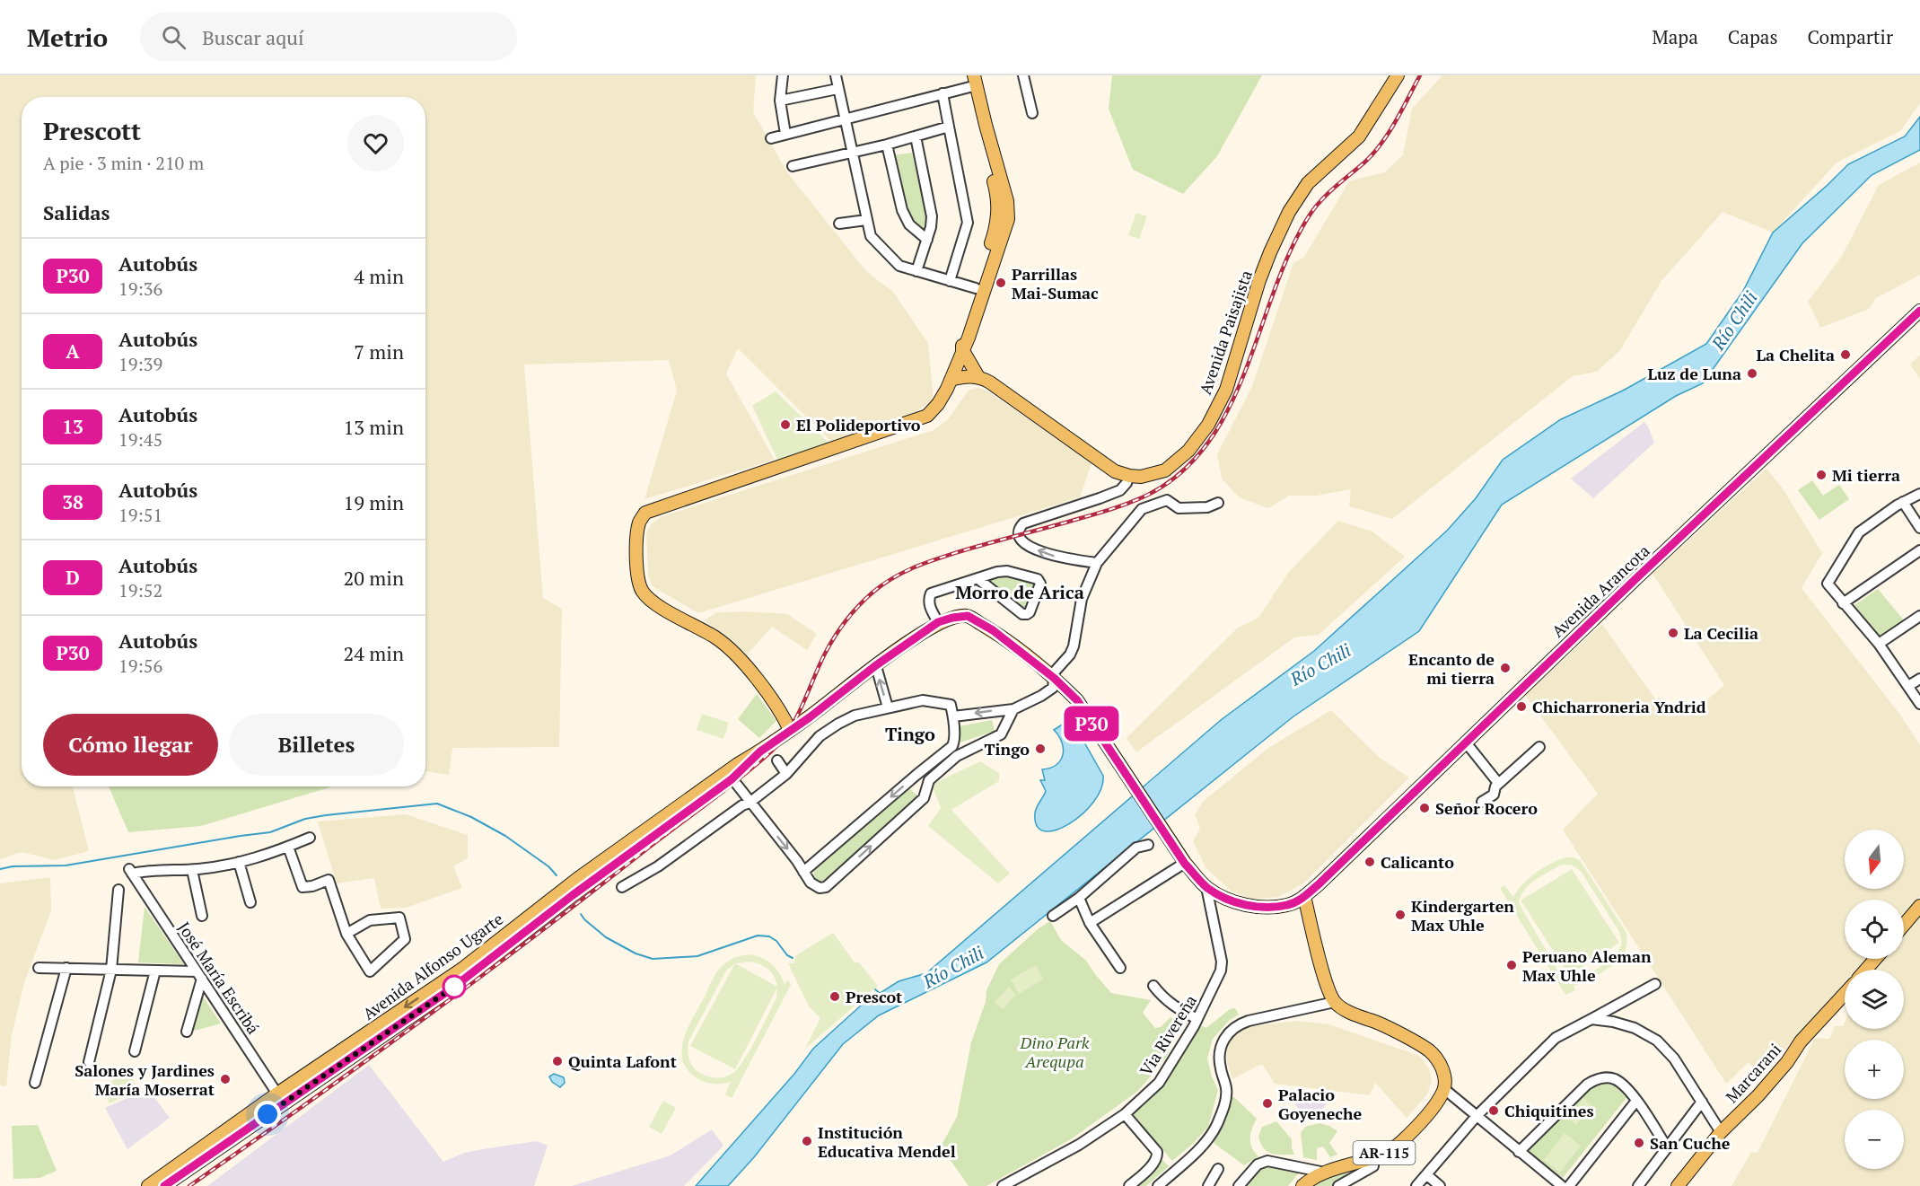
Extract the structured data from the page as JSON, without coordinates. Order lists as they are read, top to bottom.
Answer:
{
  "streets": {
    "main road": [
      "Avenida Paisajista",
      "Avenida Arancota",
      "Avenida Alfonso Ugarte",
      "Marcarani",
      "AR-115"
    ],
    "street": ["José María Escribá", "Via Rivereña"]
  },
  "crossings": [
    ["Avenida Arancota", "Avenida Alfonso Ugarte"],
    ["Avenida Alfonso Ugarte", "José María Escribá"],
    ["Avenida Alfonso Ugarte", "Via Rivereña"]
  ],
  "districts": ["Morro de Arica", "Tingo"],
  "water": ["Río Chili"],
  "parks": ["Dino Park Arequpa"],
  "places": [
    "Parrillas Mai-Sumac",
    "La Chelita",
    "Luz de Luna",
    "El Polideportivo",
    "Mi tierra",
    "La Cecilia",
    "Encanto de mi tierra",
    "Chicharroneria Yndrid",
    "Tingo",
    "Señor Rocero",
    "Calicanto",
    "Kindergarten Max Uhle",
    "Peruano Aleman Max Uhle",
    "Prescot",
    "Quinta Lafont",
    "Salones y Jardines María Moserrat",
    "Palacio Goyeneche",
    "Chiquitines",
    "Institución Educativa Mendel",
    "San Cuche"
  ],
  "lines": ["bus line P30"],
  "north": "bottom",
  "page": {
    "header": "Metrio",
    "search": "Buscar aquí",
    "nav": ["Mapa", "Capas", "Compartir"],
    "on_map": "P30",
    "heading": [
      ["Prescott", "A pie · 3 min · 210 m"],
      "Salidas"
    ],
    "list": [
      {
        "mark": "P30",
        "name": "Autobús",
        "note": "19:36",
        "value": "4 min"
      },
      {
        "mark": "A",
        "name": "Autobús",
        "note": "19:39",
        "value": "7 min"
      },
      {
        "mark": "13",
        "name": "Autobús",
        "note": "19:45",
        "value": "13 min"
      },
      {
        "mark": "38",
        "name": "Autobús",
        "note": "19:51",
        "value": "19 min"
      },
      {
        "mark": "D",
        "name": "Autobús",
        "note": "19:52",
        "value": "20 min"
      },
      {
        "mark": "P30",
        "name": "Autobús",
        "note": "19:56",
        "value": "24 min"
      }
    ],
    "buttons": ["Cómo llegar", "Billetes"],
    "map_buttons": ["+", "−"]
  }
}
